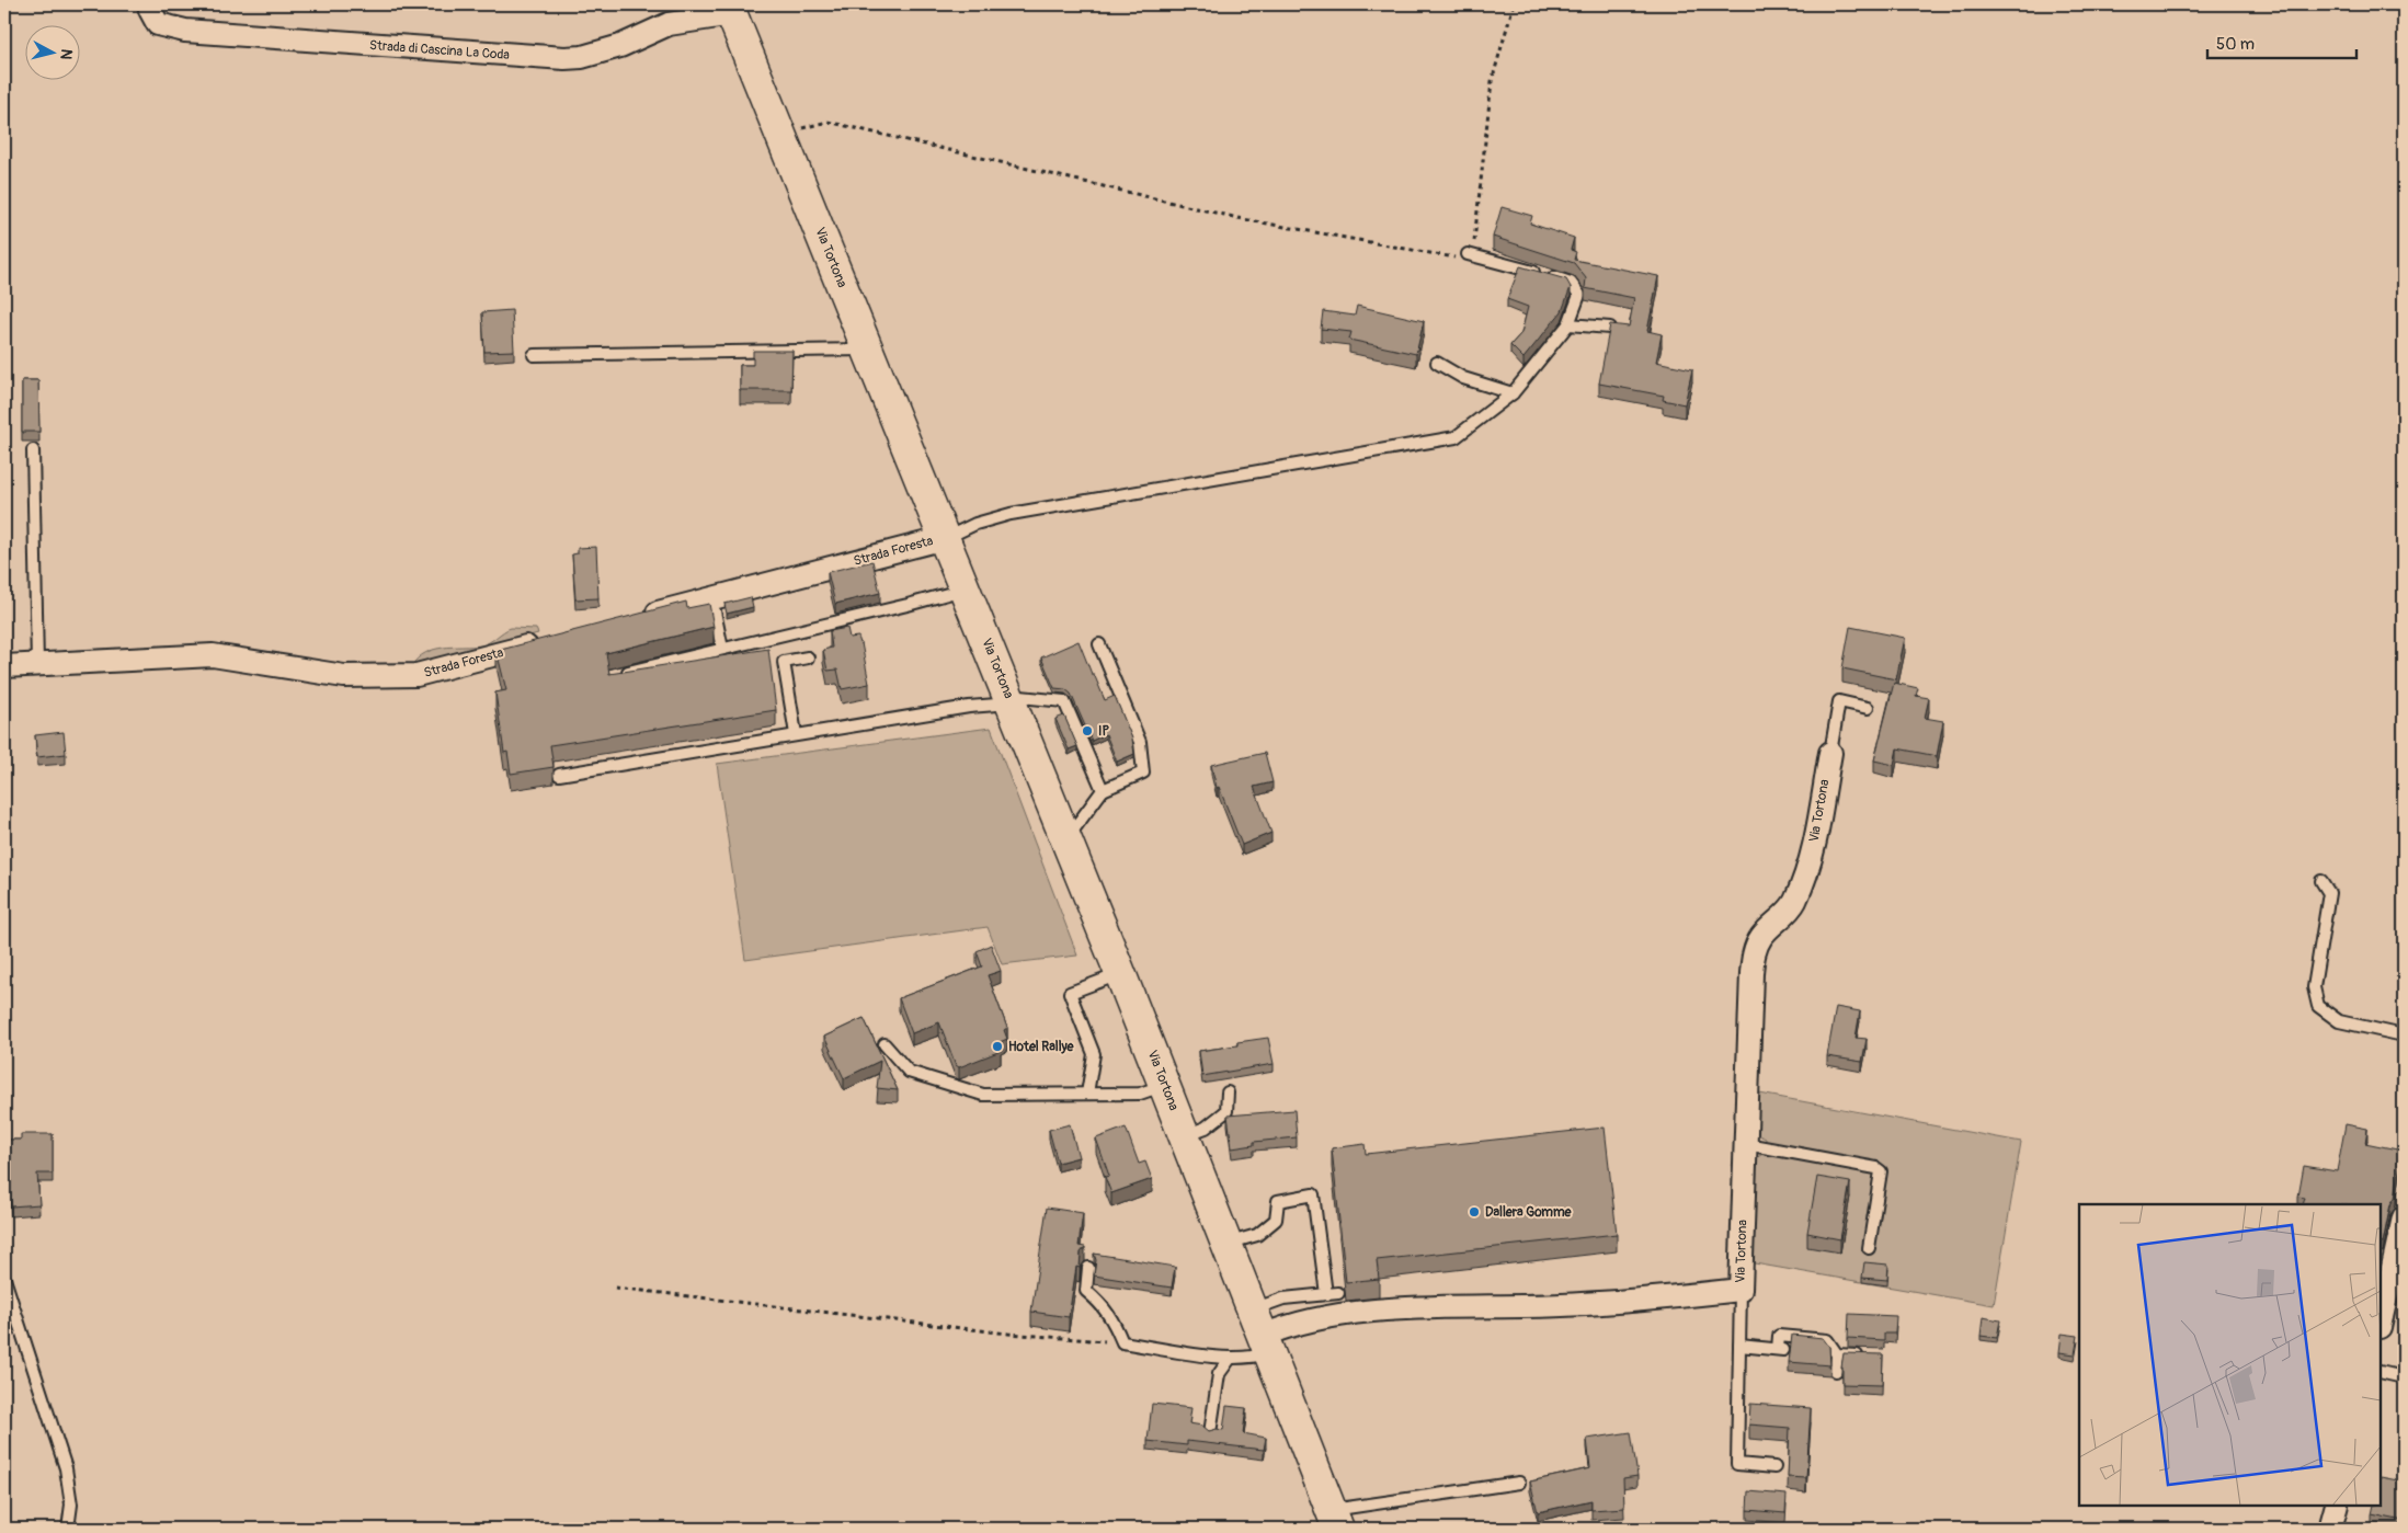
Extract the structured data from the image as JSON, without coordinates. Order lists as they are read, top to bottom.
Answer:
{
  "streets": {
    "main road": ["Via Tortona"],
    "street": ["Strada di Cascina La Coda", "Strada Foresta"]
  },
  "crossings": [
    ["Strada di Cascina La Coda", "Via Tortona"],
    ["Via Tortona", "Strada Foresta"]
  ],
  "places": ["IP", "Hotel Rallye", "Dallera Gomme"],
  "scale_bar": "50 m",
  "north": "right"
}
